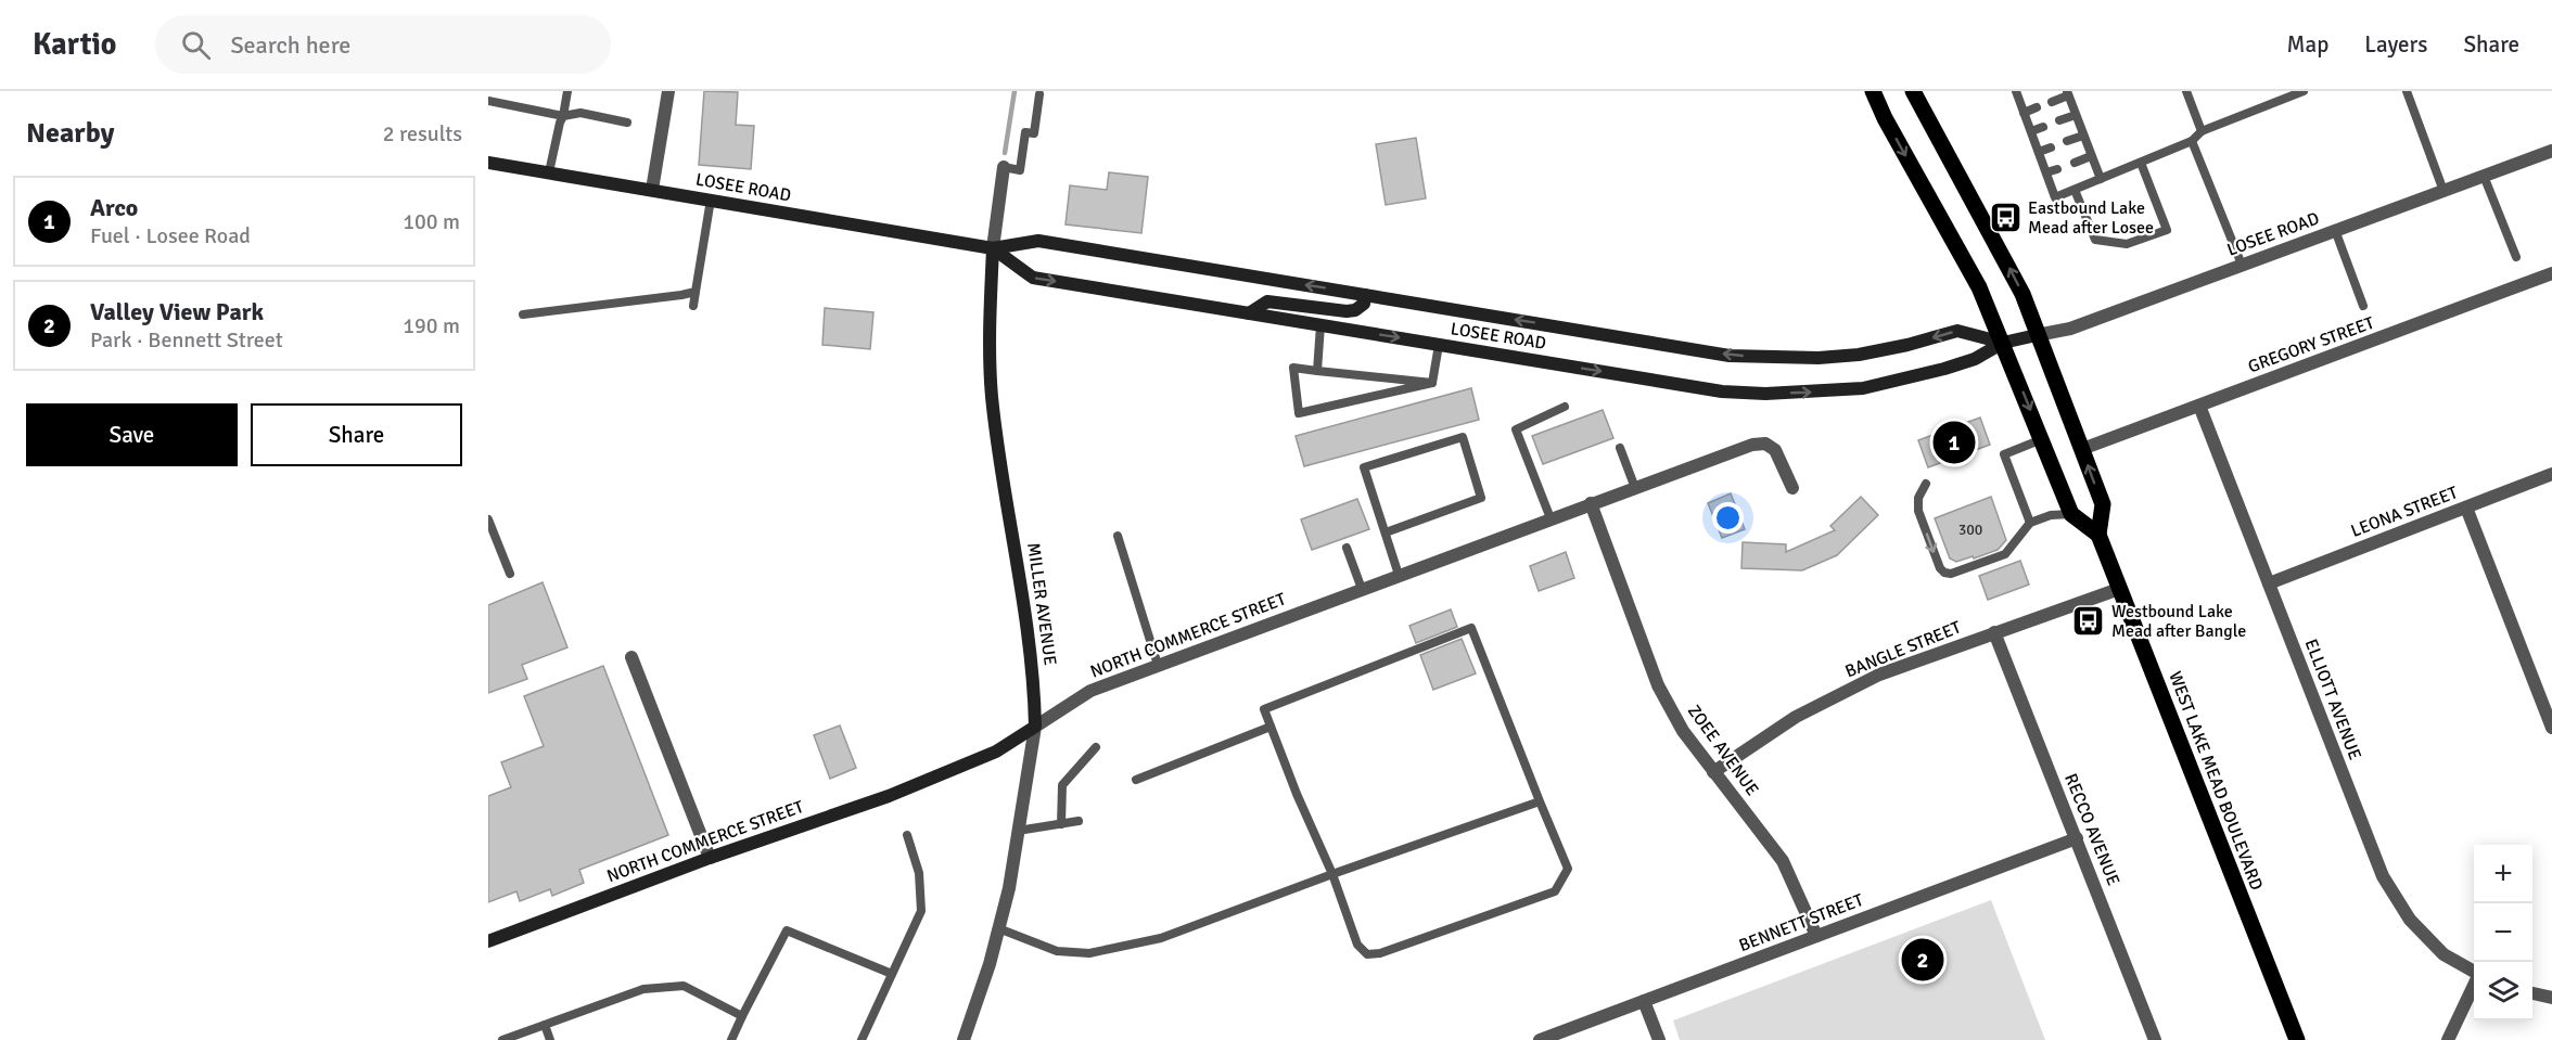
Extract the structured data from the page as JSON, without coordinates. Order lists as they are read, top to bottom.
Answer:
{
  "streets": {
    "main road": [
      "LOSEE ROAD",
      "MILLER AVENUE",
      "NORTH COMMERCE STREET",
      "WEST LAKE MEAD BOULEVARD"
    ],
    "street": [
      "GREGORY STREET",
      "LEONA STREET",
      "BANGLE STREET",
      "ELLIOTT AVENUE",
      "ZOEE AVENUE",
      "RECCO AVENUE",
      "BENNETT STREET"
    ]
  },
  "crossings": [
    ["LOSEE ROAD", "MILLER AVENUE"],
    ["LOSEE ROAD", "WEST LAKE MEAD BOULEVARD"],
    ["GREGORY STREET", "ELLIOTT AVENUE"],
    ["GREGORY STREET", "WEST LAKE MEAD BOULEVARD"],
    ["LEONA STREET", "ELLIOTT AVENUE"],
    ["MILLER AVENUE", "NORTH COMMERCE STREET"],
    ["NORTH COMMERCE STREET", "ZOEE AVENUE"],
    ["BANGLE STREET", "ZOEE AVENUE"],
    ["BANGLE STREET", "WEST LAKE MEAD BOULEVARD"],
    ["BANGLE STREET", "RECCO AVENUE"],
    ["ZOEE AVENUE", "BENNETT STREET"],
    ["RECCO AVENUE", "BENNETT STREET"]
  ],
  "places": {
    "bus stop": ["Eastbound Lake Mead after Losee", "Westbound Lake Mead after Bangle"]
  },
  "house_numbers": ["300"],
  "page": {
    "header": "Kartio",
    "search": "Search here",
    "nav": ["Map", "Layers", "Share"],
    "heading": ["Nearby", "2 results"],
    "list": [
      {
        "mark": "1",
        "name": "Arco",
        "note": "Fuel · Losee Road",
        "value": "100 m"
      },
      {
        "mark": "2",
        "name": "Valley View Park",
        "note": "Park · Bennett Street",
        "value": "190 m"
      }
    ],
    "buttons": ["Save", "Share"],
    "pins": ["1", "2"],
    "map_buttons": ["+", "−"]
  }
}
